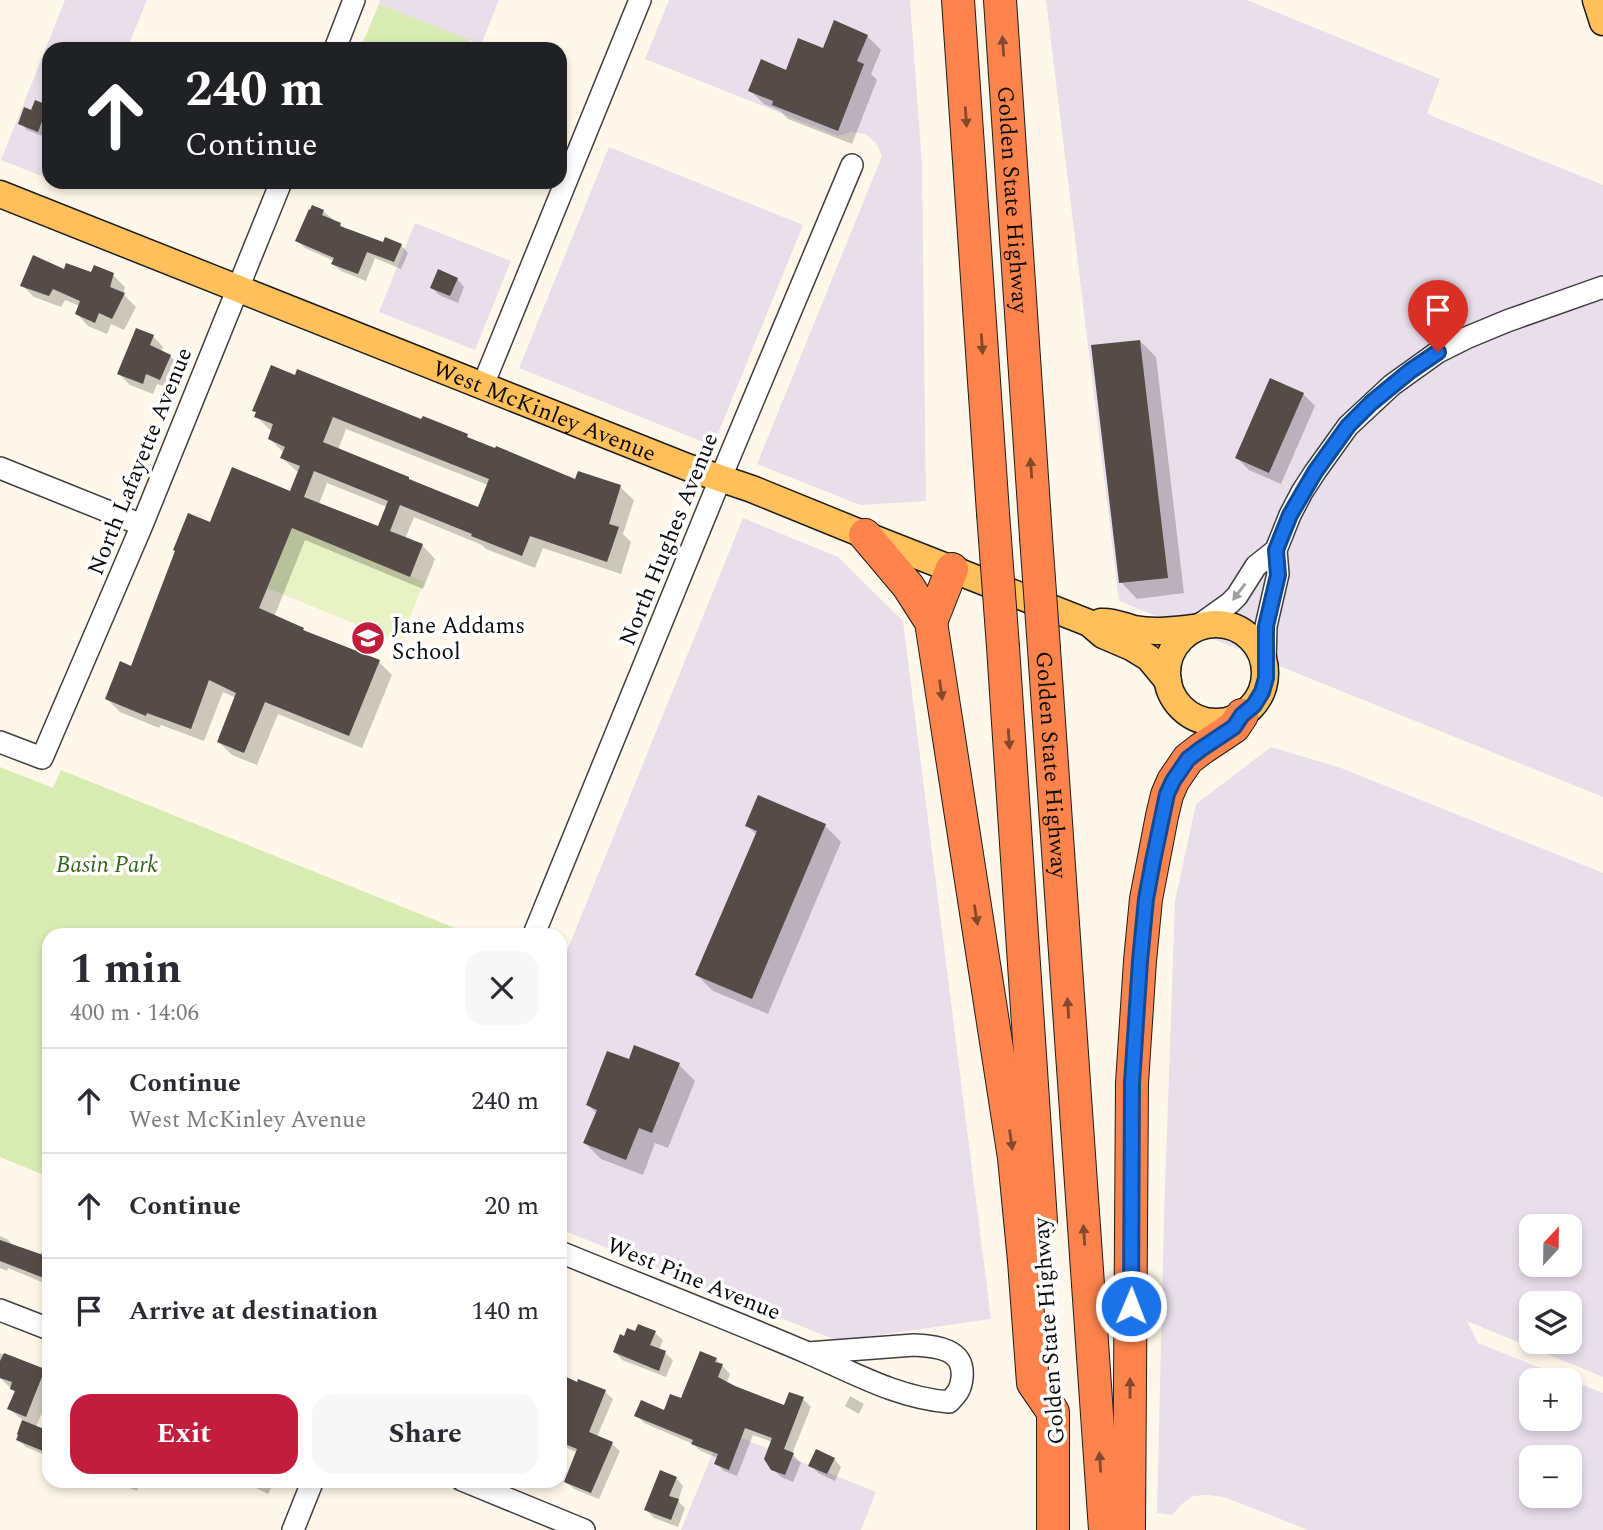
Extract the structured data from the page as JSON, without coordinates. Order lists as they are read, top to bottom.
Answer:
{
  "streets": {
    "highway": ["Golden State Highway"],
    "main road": ["West McKinley Avenue"],
    "street": ["North Lafayette Avenue", "North Hughes Avenue", "West Pine Avenue"]
  },
  "crossings": [
    ["West McKinley Avenue", "North Lafayette Avenue"],
    ["West McKinley Avenue", "North Hughes Avenue"]
  ],
  "parks": ["Basin Park"],
  "places": {
    "school or university": ["Jane Addams School"]
  },
  "north": "top",
  "page": {
    "turn": ["240 m", "Continue"],
    "heading": ["1 min", "400 m · 14:06"],
    "list": [
      {
        "name": "Continue",
        "note": "West McKinley Avenue",
        "value": "240 m"
      },
      {
        "name": "Continue",
        "value": "20 m"
      },
      {
        "name": "Arrive at destination",
        "value": "140 m"
      }
    ],
    "map_buttons": ["+", "−"],
    "buttons": ["Exit", "Share"]
  }
}
